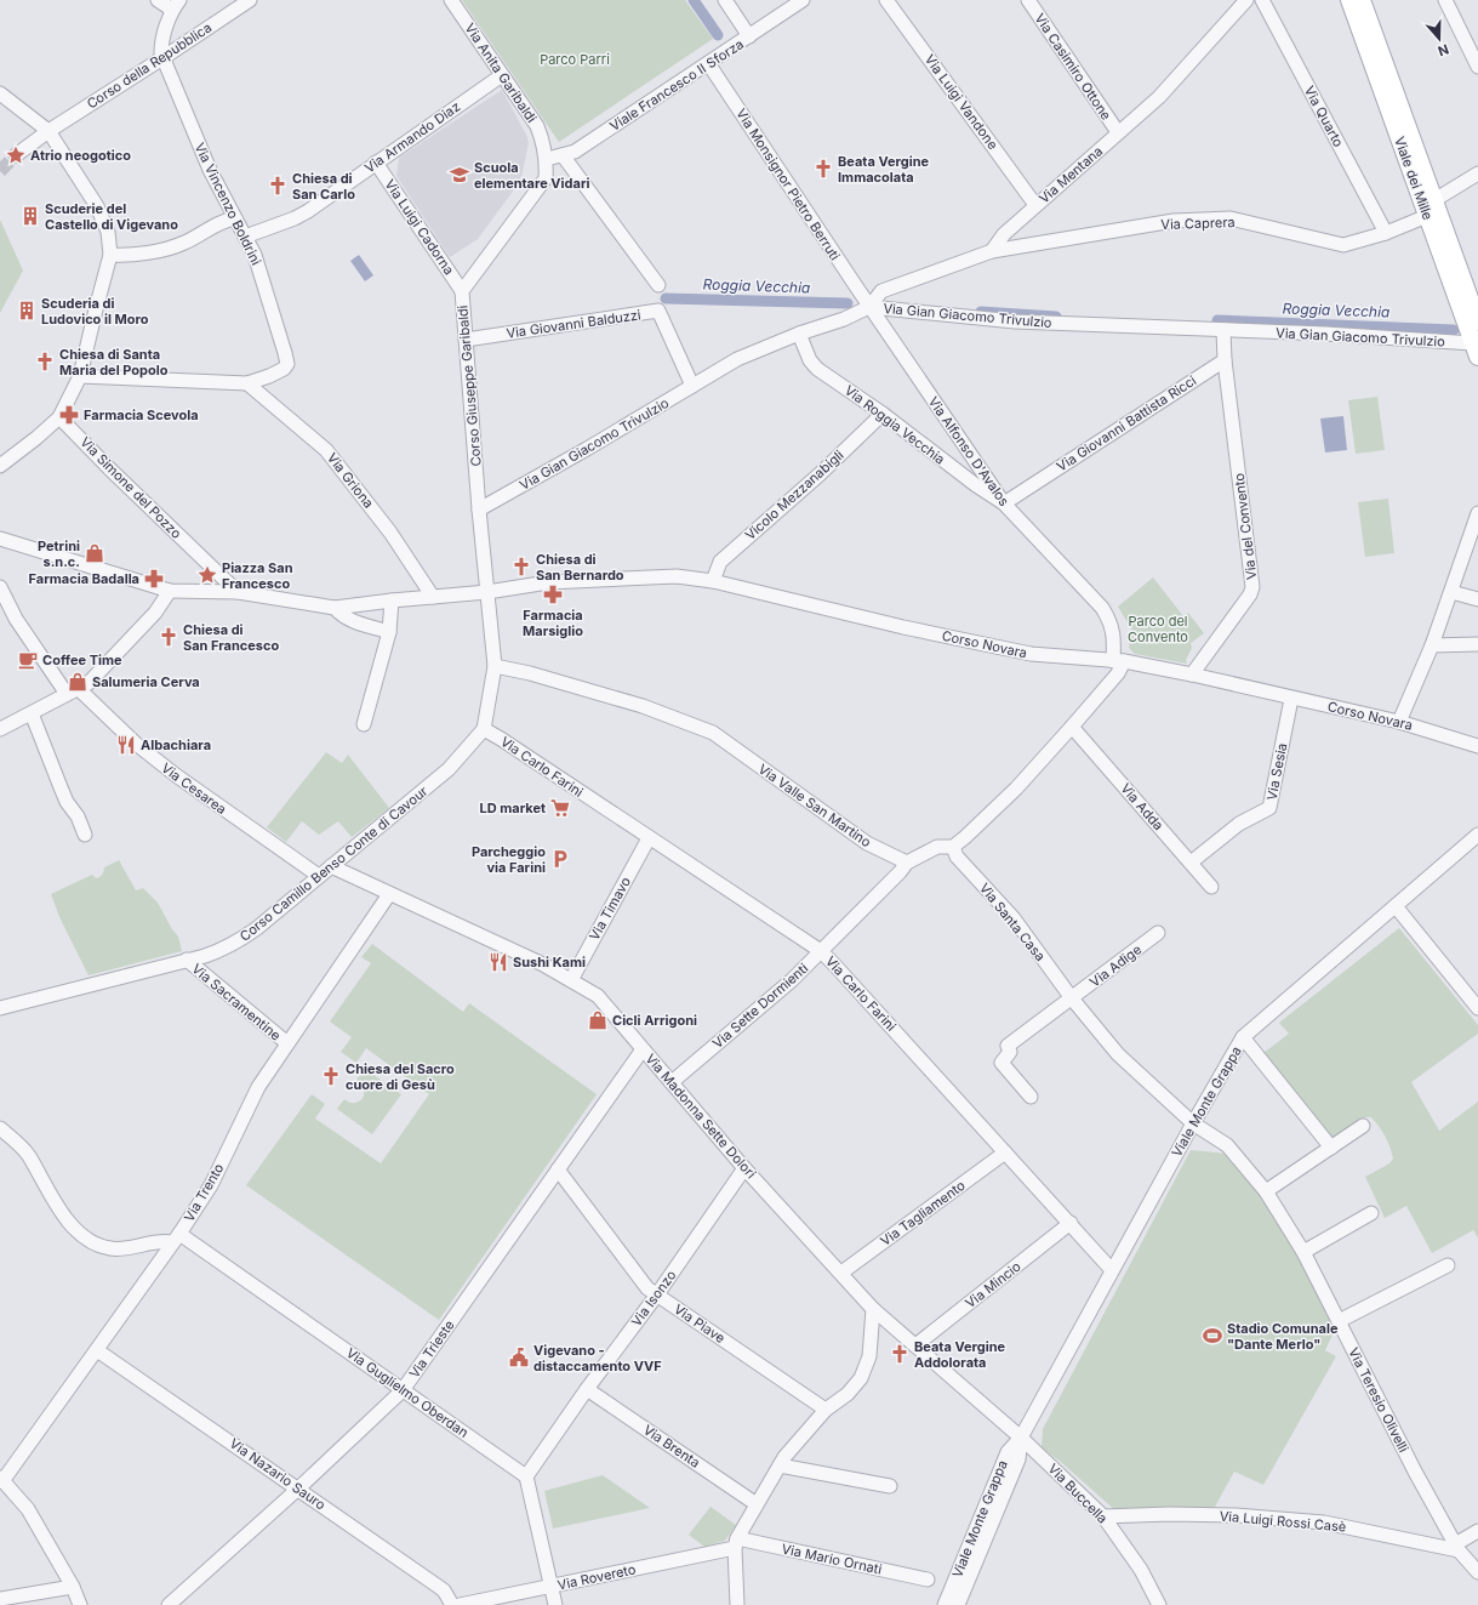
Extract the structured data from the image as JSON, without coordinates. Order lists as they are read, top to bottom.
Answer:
{
  "streets": {
    "main road": ["Viale dei Mille"],
    "street": [
      "Corso della Repubblica",
      "Via Casimiro Ottone",
      "Via Anita Garibaldi",
      "Viale Francesco II Sforza",
      "Via Luigi Vandone",
      "Via Quarto",
      "Via Armando Diaz",
      "Via Mentana",
      "Via Monsignor Pietro Berruti",
      "Via Vincenzo Boldrini",
      "Via Caprera",
      "Via Luigi Cadorna",
      "Via Gian Giacomo Trivulzio",
      "Via Giovanni Balduzzi",
      "Corso Giuseppe Garibaldi",
      "Via Giovanni Battista Ricci",
      "Via Roggia Vecchia",
      "Via Alfonso D'Avalos",
      "Via Griona",
      "Via Simone del Pozzo",
      "Vicolo Mezzanabigli",
      "Via del Convento",
      "Corso Novara",
      "Via Carlo Farini",
      "Via Sesia",
      "Via Cesarea",
      "Via Valle San Martino",
      "Via Adda",
      "Corso Camillo Benso Conte di Cavour",
      "Via Timavo",
      "Via Santa Casa",
      "Via Adige",
      "Via Sacramentine",
      "Via Sette Dormienti",
      "Viale Monte Grappa",
      "Via Madonna Sette Dolori",
      "Via Trento",
      "Via Tagliamento",
      "Via Mincio",
      "Via Isonzo",
      "Via Piave",
      "Via Trieste",
      "Via Guglielmo Oberdan",
      "Via Teresio Olivelli",
      "Via Brenta",
      "Via Nazario Sauro",
      "Via Buccella",
      "Via Luigi Rossi Casè",
      "Via Mario Ornati",
      "Via Rovereto"
    ]
  },
  "crossings": [
    ["Corso della Repubblica", "Via Vincenzo Boldrini"],
    ["Via Casimiro Ottone", "Via Mentana"],
    ["Via Anita Garibaldi", "Viale Francesco II Sforza"],
    ["Via Anita Garibaldi", "Via Armando Diaz"],
    ["Via Anita Garibaldi", "Corso Giuseppe Garibaldi"],
    ["Viale Francesco II Sforza", "Via Monsignor Pietro Berruti"],
    ["Via Luigi Vandone", "Via Mentana"],
    ["Via Quarto", "Via Caprera"],
    ["Via Armando Diaz", "Via Vincenzo Boldrini"],
    ["Via Armando Diaz", "Via Luigi Cadorna"],
    ["Via Mentana", "Via Caprera"],
    ["Viale dei Mille", "Via Caprera"],
    ["Viale dei Mille", "Via Gian Giacomo Trivulzio"],
    ["Via Monsignor Pietro Berruti", "Via Gian Giacomo Trivulzio"],
    ["Via Monsignor Pietro Berruti", "Via Alfonso D'Avalos"],
    ["Via Vincenzo Boldrini", "Via Griona"],
    ["Via Luigi Cadorna", "Corso Giuseppe Garibaldi"],
    ["Via Gian Giacomo Trivulzio", "Via Giovanni Balduzzi"],
    ["Via Gian Giacomo Trivulzio", "Corso Giuseppe Garibaldi"],
    ["Via Gian Giacomo Trivulzio", "Via Roggia Vecchia"],
    ["Via Gian Giacomo Trivulzio", "Via Alfonso D'Avalos"],
    ["Via Giovanni Balduzzi", "Corso Giuseppe Garibaldi"],
    ["Corso Giuseppe Garibaldi", "Corso Novara"],
    ["Via Giovanni Battista Ricci", "Via Roggia Vecchia"],
    ["Via Giovanni Battista Ricci", "Via Alfonso D'Avalos"],
    ["Via Giovanni Battista Ricci", "Via del Convento"],
    ["Via Roggia Vecchia", "Via Alfonso D'Avalos"],
    ["Via Roggia Vecchia", "Vicolo Mezzanabigli"],
    ["Via Alfonso D'Avalos", "Corso Novara"],
    ["Via Griona", "Corso Novara"],
    ["Vicolo Mezzanabigli", "Corso Novara"],
    ["Via del Convento", "Corso Novara"],
    ["Corso Novara", "Via Sesia"],
    ["Via Carlo Farini", "Corso Camillo Benso Conte di Cavour"],
    ["Via Carlo Farini", "Via Timavo"],
    ["Via Carlo Farini", "Via Sette Dormienti"],
    ["Via Carlo Farini", "Viale Monte Grappa"],
    ["Via Carlo Farini", "Via Tagliamento"],
    ["Via Carlo Farini", "Via Mincio"],
    ["Via Sesia", "Via Adda"],
    ["Via Cesarea", "Corso Camillo Benso Conte di Cavour"],
    ["Via Valle San Martino", "Via Sette Dormienti"],
    ["Corso Camillo Benso Conte di Cavour", "Via Sacramentine"],
    ["Corso Camillo Benso Conte di Cavour", "Via Madonna Sette Dolori"],
    ["Via Timavo", "Via Madonna Sette Dolori"],
    ["Via Santa Casa", "Via Adige"],
    ["Via Santa Casa", "Viale Monte Grappa"],
    ["Via Santa Casa", "Via Teresio Olivelli"],
    ["Via Sacramentine", "Via Trento"],
    ["Via Sette Dormienti", "Via Madonna Sette Dolori"],
    ["Viale Monte Grappa", "Via Madonna Sette Dolori"],
    ["Viale Monte Grappa", "Via Teresio Olivelli"],
    ["Viale Monte Grappa", "Via Buccella"],
    ["Via Madonna Sette Dolori", "Via Trento"],
    ["Via Madonna Sette Dolori", "Via Tagliamento"],
    ["Via Madonna Sette Dolori", "Via Mincio"],
    ["Via Madonna Sette Dolori", "Via Isonzo"],
    ["Via Madonna Sette Dolori", "Via Trieste"],
    ["Via Madonna Sette Dolori", "Via Buccella"],
    ["Via Trento", "Via Guglielmo Oberdan"],
    ["Via Trento", "Via Nazario Sauro"],
    ["Via Isonzo", "Via Piave"],
    ["Via Isonzo", "Via Guglielmo Oberdan"],
    ["Via Isonzo", "Via Brenta"],
    ["Via Piave", "Via Trieste"],
    ["Via Trieste", "Via Guglielmo Oberdan"],
    ["Via Trieste", "Via Nazario Sauro"],
    ["Via Teresio Olivelli", "Via Luigi Rossi Casè"],
    ["Via Buccella", "Via Luigi Rossi Casè"],
    ["Via Mario Ornati", "Via Rovereto"]
  ],
  "water": ["Roggia Vecchia"],
  "parks": ["Parco Parri", "Parco del Convento"],
  "places": {
    "place": ["Atrio neogotico", "Piazza San Francesco"],
    "church": [
      "Beata Vergine Immacolata",
      "Chiesa di San Carlo",
      "Chiesa di Santa Maria del Popolo",
      "Chiesa di San Bernardo",
      "Chiesa di San Francesco",
      "Chiesa del Sacro cuore di Gesù",
      "Beata Vergine Addolorata"
    ],
    "school or university": ["Scuola elementare Vidari"],
    "building": ["Scuderie del Castello di Vigevano", "Scuderia di Ludovico il Moro"],
    "pharmacy": ["Farmacia Scevola", "Farmacia Badalla", "Farmacia Marsiglio"],
    "shop": ["Petrini s.n.c.", "Salumeria Cerva", "Cicli Arrigoni"],
    "cafe": ["Coffee Time"],
    "restaurant": ["Albachiara", "Sushi Kami"],
    "supermarket": ["LD market"],
    "parking": ["Parcheggio via Farini"],
    "sports": ["Stadio Comunale \"Dante Merlo\""],
    "public building": ["Vigevano - distaccamento VVF"]
  },
  "north": "bottom"
}
